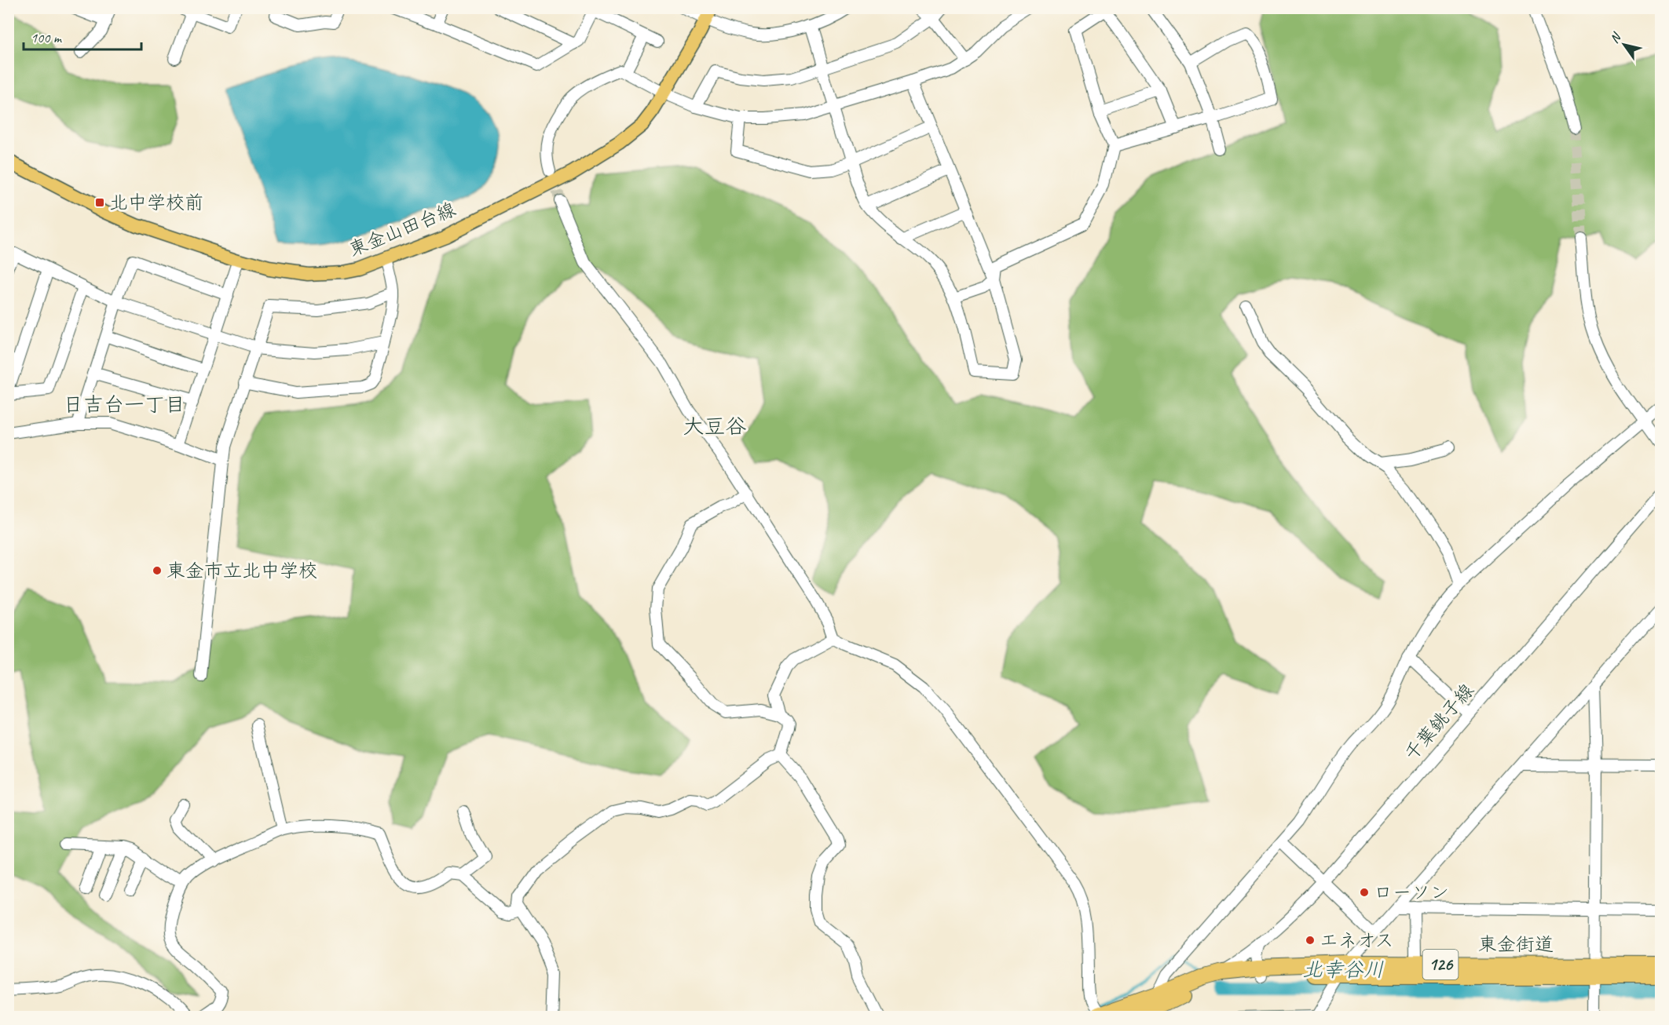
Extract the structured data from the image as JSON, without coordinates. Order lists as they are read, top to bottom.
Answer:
{
  "streets": {
    "highway": ["東金街道", "126"],
    "main road": ["東金山田台線"],
    "street": ["千葉銚子線"]
  },
  "crossings": [
    ["千葉銚子線", "東金街道"]
  ],
  "districts": ["日吉台一丁目", "大豆谷"],
  "water": ["北幸谷川"],
  "places": {
    "transit": ["北中学校前"],
    "other": ["東金市立北中学校", "ローソン", "エネオス"]
  },
  "scale_bar": "100 m",
  "north": "top left"
}
